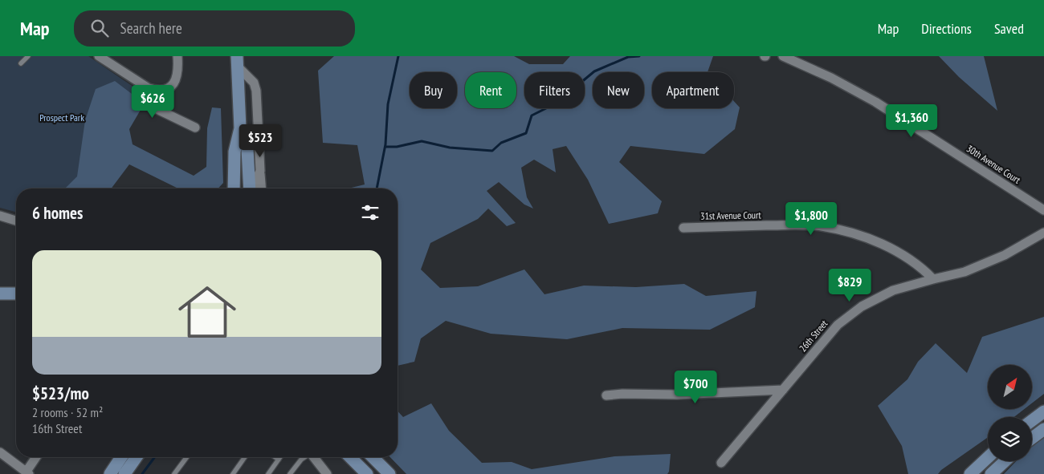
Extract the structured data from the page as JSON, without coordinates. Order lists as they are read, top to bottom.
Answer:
{
  "streets": {
    "street": ["30th Avenue Court", "31st Avenue Court", "26th Street"]
  },
  "crossings": [
    ["31st Avenue Court", "26th Street"]
  ],
  "parks": ["Prospect Park"],
  "north": "top right",
  "page": {
    "header": "Map",
    "search": "Search here",
    "nav": ["Map", "Directions", "Saved"],
    "chip": [
      "Buy",
      "Rent",
      "Filters",
      "New",
      "Apartment"
    ],
    "price": [
      "$626",
      "$1,360",
      "$523",
      "$1,800",
      "$829",
      "$700"
    ],
    "heading": "6 homes",
    "list": [
      {
        "name": "$523/mo",
        "note": "2 rooms · 52 m² · 16th Street"
      }
    ]
  }
}
